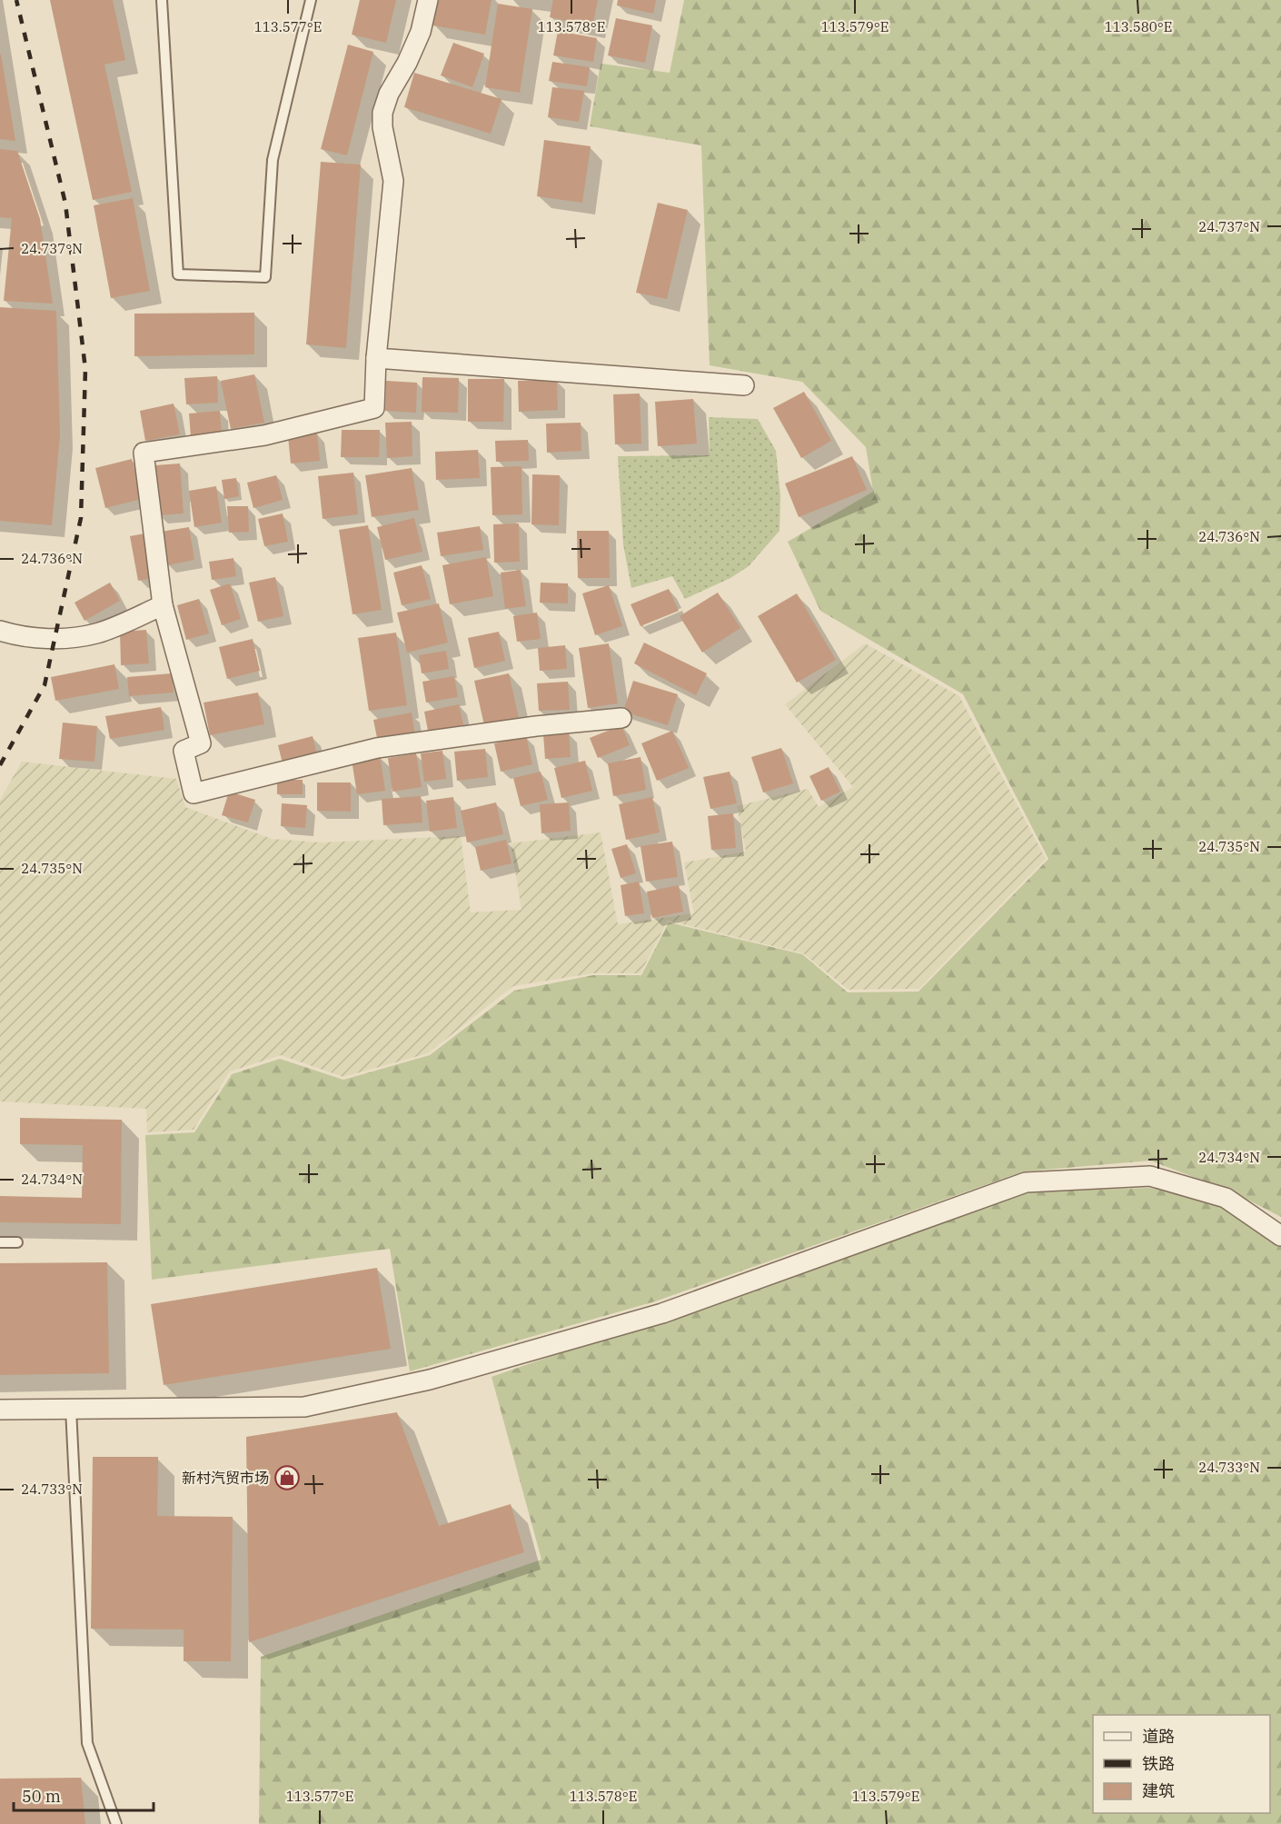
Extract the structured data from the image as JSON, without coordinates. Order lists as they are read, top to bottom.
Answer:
{
  "places": {
    "shop": ["新村汽贸市场"]
  },
  "legend": ["道路", "铁路", "建筑"],
  "scale_bar": "50 m",
  "coordinates": [
    "113.577°E",
    "113.578°E",
    "113.579°E",
    "113.580°E",
    "24.737°N",
    "24.736°N",
    "24.735°N",
    "24.734°N",
    "24.733°N"
  ]
}
